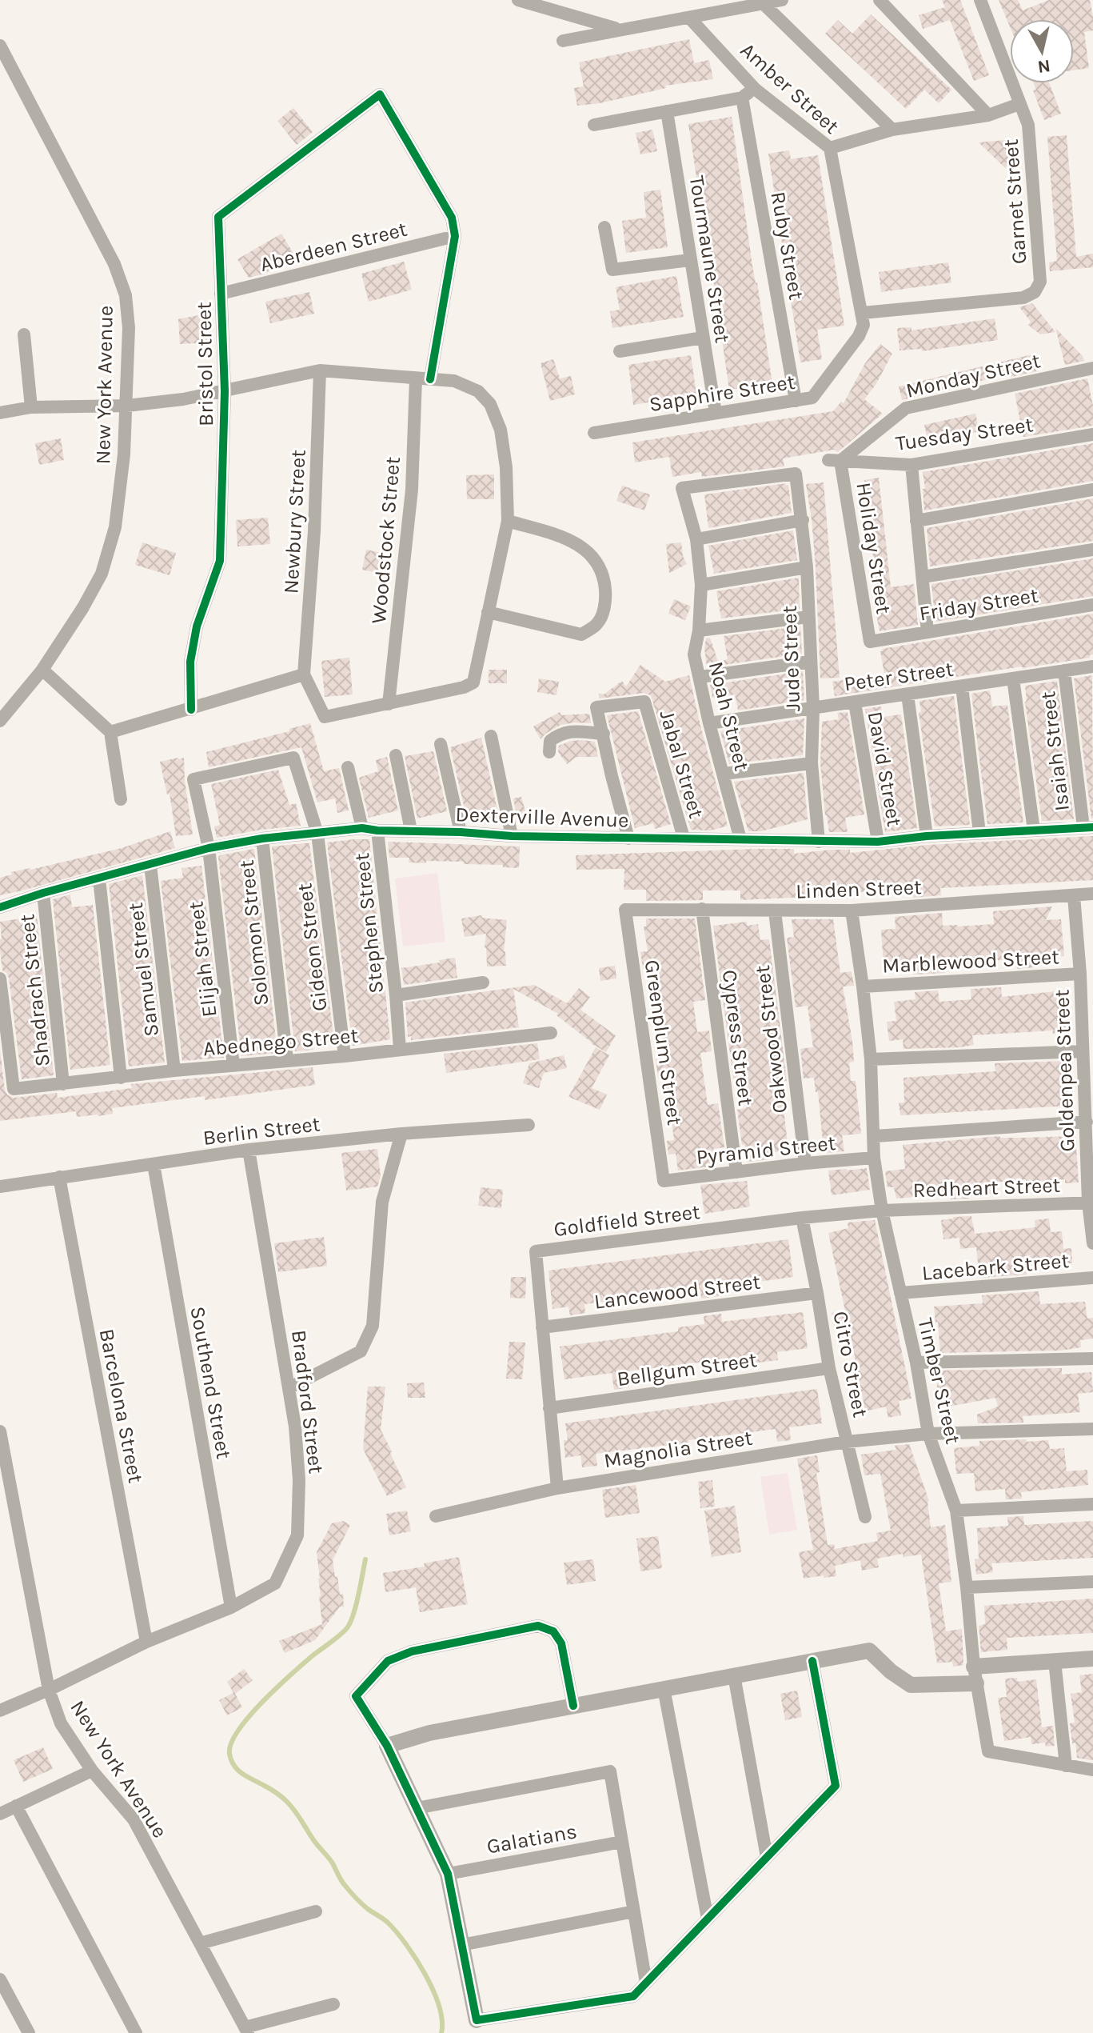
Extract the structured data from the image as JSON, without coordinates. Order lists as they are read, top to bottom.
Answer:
{
  "streets": {
    "street": [
      "Amber Street",
      "Garnet Street",
      "Ruby Street",
      "Aberdeen Street",
      "Tourmaune Street",
      "Bristol Street",
      "Monday Street",
      "New York Avenue",
      "Sapphire Street",
      "Tuesday Street",
      "Newbury Street",
      "Woodstock Street",
      "Holiday Street",
      "Friday Street",
      "Jude Street",
      "Peter Street",
      "Noah Street",
      "Isaiah Street",
      "Jabal Street",
      "David Street",
      "Dexterville Avenue",
      "Linden Street",
      "Stephen Street",
      "Solomon Street",
      "Gideon Street",
      "Elijah Street",
      "Marblewood Street",
      "Samuel Street",
      "Shadrach Street",
      "Cypress Street",
      "Oakwood Street",
      "Abednego Street",
      "Greenplum Street",
      "Goldenpea Street",
      "Berlin Street",
      "Pyramid Street",
      "Redheart Street",
      "Goldfield Street",
      "Lacebark Street",
      "Lancewood Street",
      "Citro Street",
      "Bellgum Street",
      "Timber Street",
      "Southend Street",
      "Bradford Street",
      "Barcelona Street",
      "Magnolia Street",
      "Galatians"
    ]
  },
  "crossings": [
    ["Amber Street", "Garnet Street"],
    ["Amber Street", "Sapphire Street"],
    ["Garnet Street", "Sapphire Street"],
    ["Ruby Street", "Sapphire Street"],
    ["Aberdeen Street", "Bristol Street"],
    ["Tourmaune Street", "Sapphire Street"],
    ["Monday Street", "Tuesday Street"],
    ["Monday Street", "Holiday Street"],
    ["New York Avenue", "Bradford Street"],
    ["Tuesday Street", "Holiday Street"],
    ["Holiday Street", "Friday Street"],
    ["Jude Street", "Peter Street"],
    ["Jude Street", "Noah Street"],
    ["Jude Street", "Dexterville Avenue"],
    ["Peter Street", "Noah Street"],
    ["Peter Street", "Isaiah Street"],
    ["Peter Street", "David Street"],
    ["Noah Street", "Dexterville Avenue"],
    ["Isaiah Street", "Dexterville Avenue"],
    ["Jabal Street", "Dexterville Avenue"],
    ["David Street", "Dexterville Avenue"],
    ["Dexterville Avenue", "Stephen Street"],
    ["Dexterville Avenue", "Solomon Street"],
    ["Dexterville Avenue", "Gideon Street"],
    ["Dexterville Avenue", "Elijah Street"],
    ["Dexterville Avenue", "Samuel Street"],
    ["Dexterville Avenue", "Shadrach Street"],
    ["Linden Street", "Cypress Street"],
    ["Linden Street", "Oakwood Street"],
    ["Linden Street", "Greenplum Street"],
    ["Linden Street", "Goldenpea Street"],
    ["Linden Street", "Timber Street"],
    ["Stephen Street", "Abednego Street"],
    ["Solomon Street", "Abednego Street"],
    ["Gideon Street", "Elijah Street"],
    ["Gideon Street", "Abednego Street"],
    ["Elijah Street", "Abednego Street"],
    ["Marblewood Street", "Goldenpea Street"],
    ["Marblewood Street", "Timber Street"],
    ["Samuel Street", "Abednego Street"],
    ["Shadrach Street", "Abednego Street"],
    ["Cypress Street", "Pyramid Street"],
    ["Oakwood Street", "Pyramid Street"],
    ["Greenplum Street", "Pyramid Street"],
    ["Goldenpea Street", "Redheart Street"],
    ["Berlin Street", "Southend Street"],
    ["Berlin Street", "Bradford Street"],
    ["Berlin Street", "Barcelona Street"],
    ["Pyramid Street", "Timber Street"],
    ["Redheart Street", "Goldfield Street"],
    ["Redheart Street", "Timber Street"],
    ["Goldfield Street", "Lancewood Street"],
    ["Goldfield Street", "Citro Street"],
    ["Goldfield Street", "Bellgum Street"],
    ["Goldfield Street", "Timber Street"],
    ["Goldfield Street", "Magnolia Street"],
    ["Lacebark Street", "Timber Street"],
    ["Lancewood Street", "Citro Street"],
    ["Citro Street", "Bellgum Street"],
    ["Citro Street", "Magnolia Street"],
    ["Timber Street", "Magnolia Street"],
    ["Southend Street", "Bradford Street"],
    ["Bradford Street", "Barcelona Street"]
  ],
  "north": "bottom"
}
